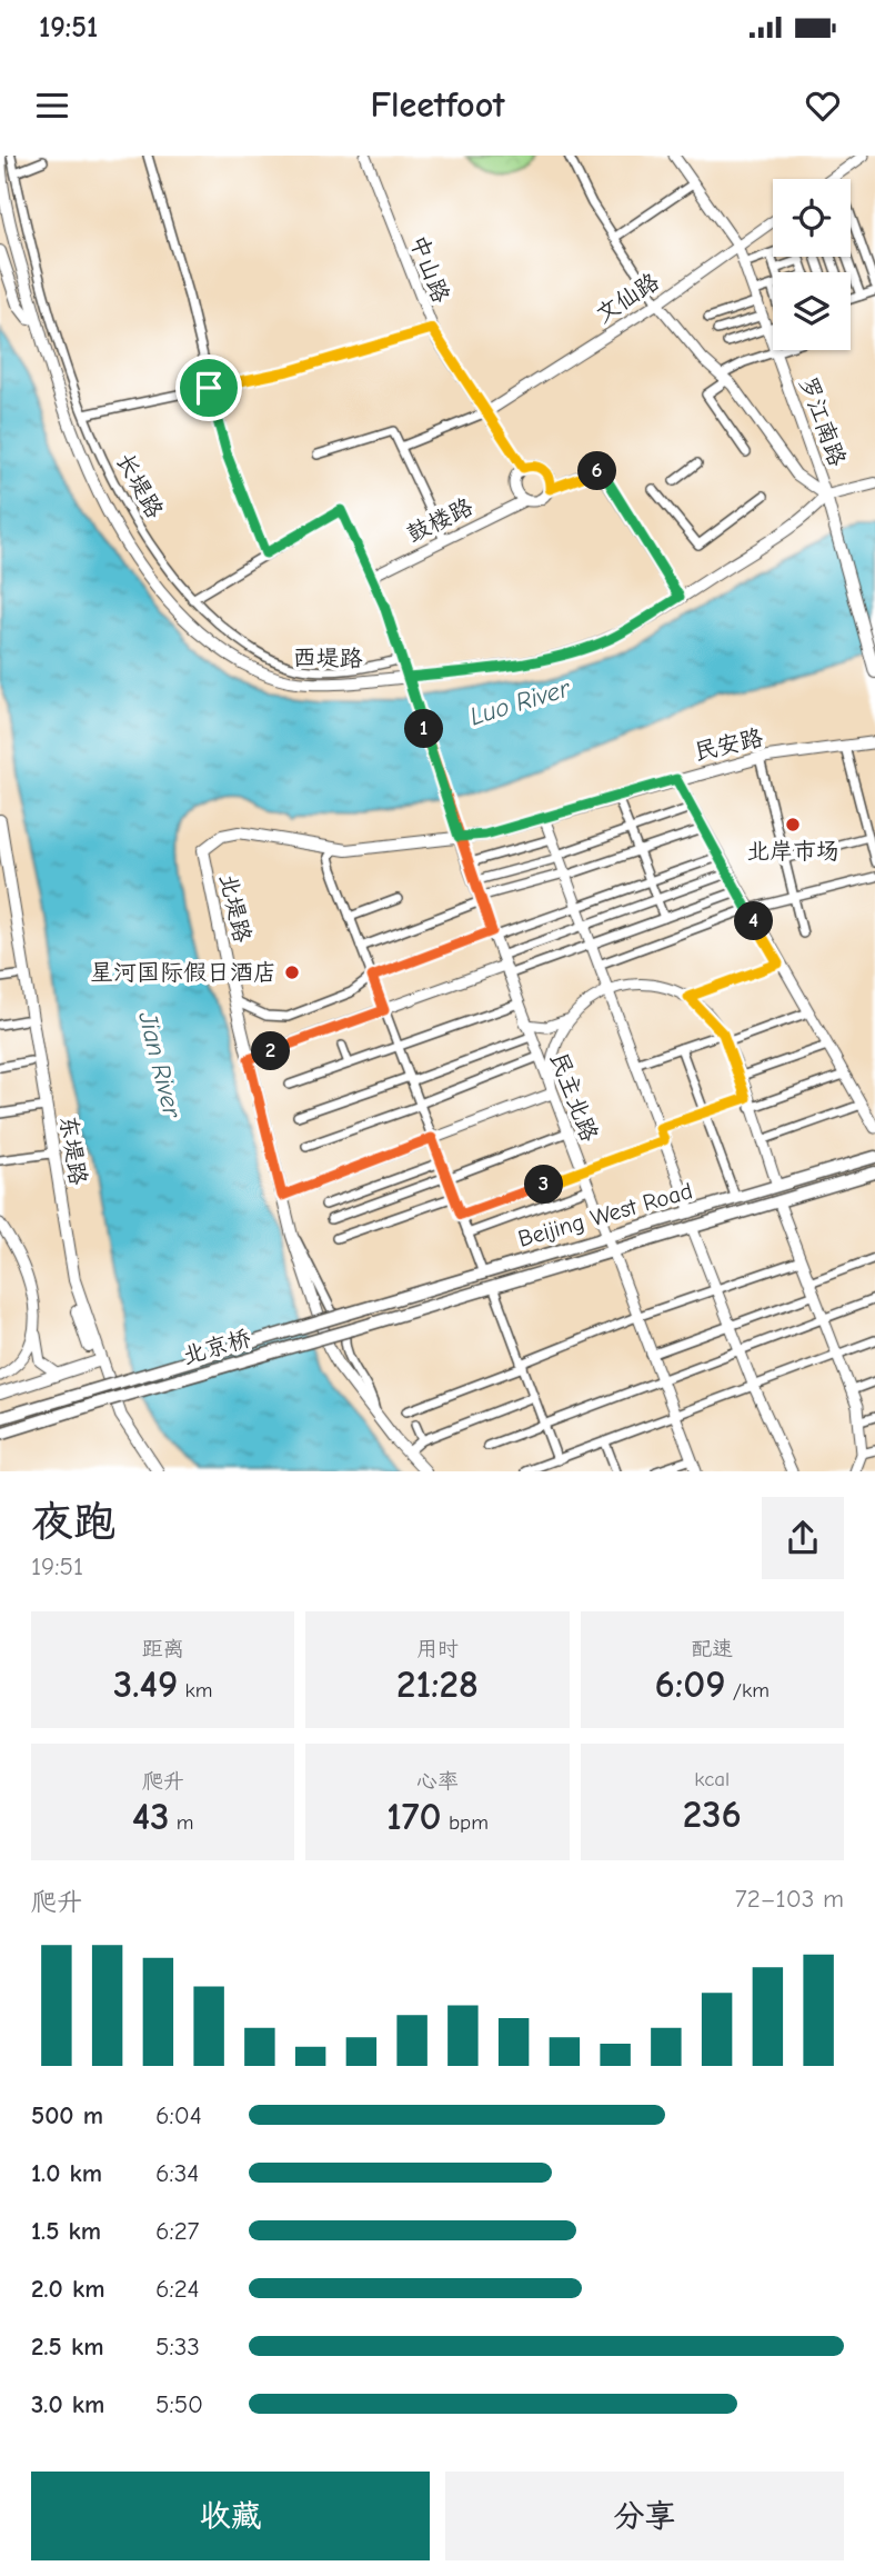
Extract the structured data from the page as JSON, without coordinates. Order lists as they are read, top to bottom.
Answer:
{
  "streets": {
    "highway": ["Beijing West Road", "北京桥"],
    "main road": [
      "西堤路",
      "民安路",
      "北堤路",
      "东堤路"
    ],
    "street": [
      "中山路",
      "文仙路",
      "罗江南路",
      "长堤路",
      "鼓楼路",
      "民主北路"
    ]
  },
  "crossings": [
    ["中山路", "文仙路"],
    ["中山路", "鼓楼路"],
    ["文仙路", "罗江南路"],
    ["罗江南路", "西堤路"],
    ["长堤路", "民主北路"],
    ["鼓楼路", "民主北路"],
    ["西堤路", "民主北路"],
    ["民安路", "北堤路"],
    ["民安路", "民主北路"],
    ["北堤路", "民主北路"],
    ["民主北路", "Beijing West Road"],
    ["Beijing West Road", "北京桥"]
  ],
  "water": ["Luo River", "Jian River"],
  "places": ["北岸市场", "星河国际假日酒店"],
  "page": {
    "status": "19:51",
    "header": "Fleetfoot",
    "pins": [
      "6",
      "1",
      "4",
      "2",
      "3"
    ],
    "heading": ["夜跑", "19:51"],
    "stats": [
      ["距离", "3.49 km"],
      ["用时", "21:28"],
      ["配速", "6:09 /km"],
      ["爬升", "43 m"],
      ["心率", "170 bpm"],
      ["kcal", "236"]
    ],
    "chart": ["爬升", "72–103 m"],
    "list": [
      {
        "name": "500 m",
        "note": "6:04"
      },
      {
        "name": "1.0 km",
        "note": "6:34"
      },
      {
        "name": "1.5 km",
        "note": "6:27"
      },
      {
        "name": "2.0 km",
        "note": "6:24"
      },
      {
        "name": "2.5 km",
        "note": "5:33"
      },
      {
        "name": "3.0 km",
        "note": "5:50"
      }
    ],
    "buttons": ["收藏", "分享"]
  }
}
